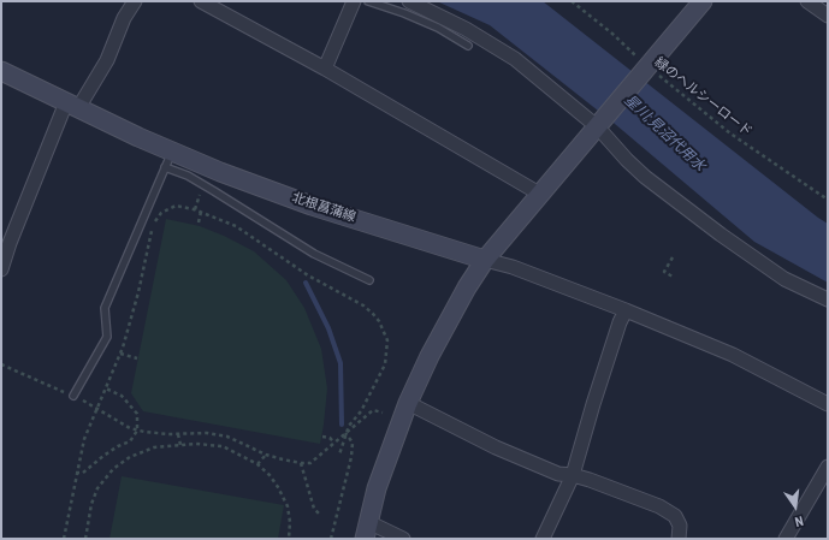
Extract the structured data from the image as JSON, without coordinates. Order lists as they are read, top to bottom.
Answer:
{
  "streets": {
    "main road": ["北根菖蒲線"],
    "path": ["緑のヘルシーロード"]
  },
  "water": ["星川;見沼代用水"],
  "north": "bottom"
}
